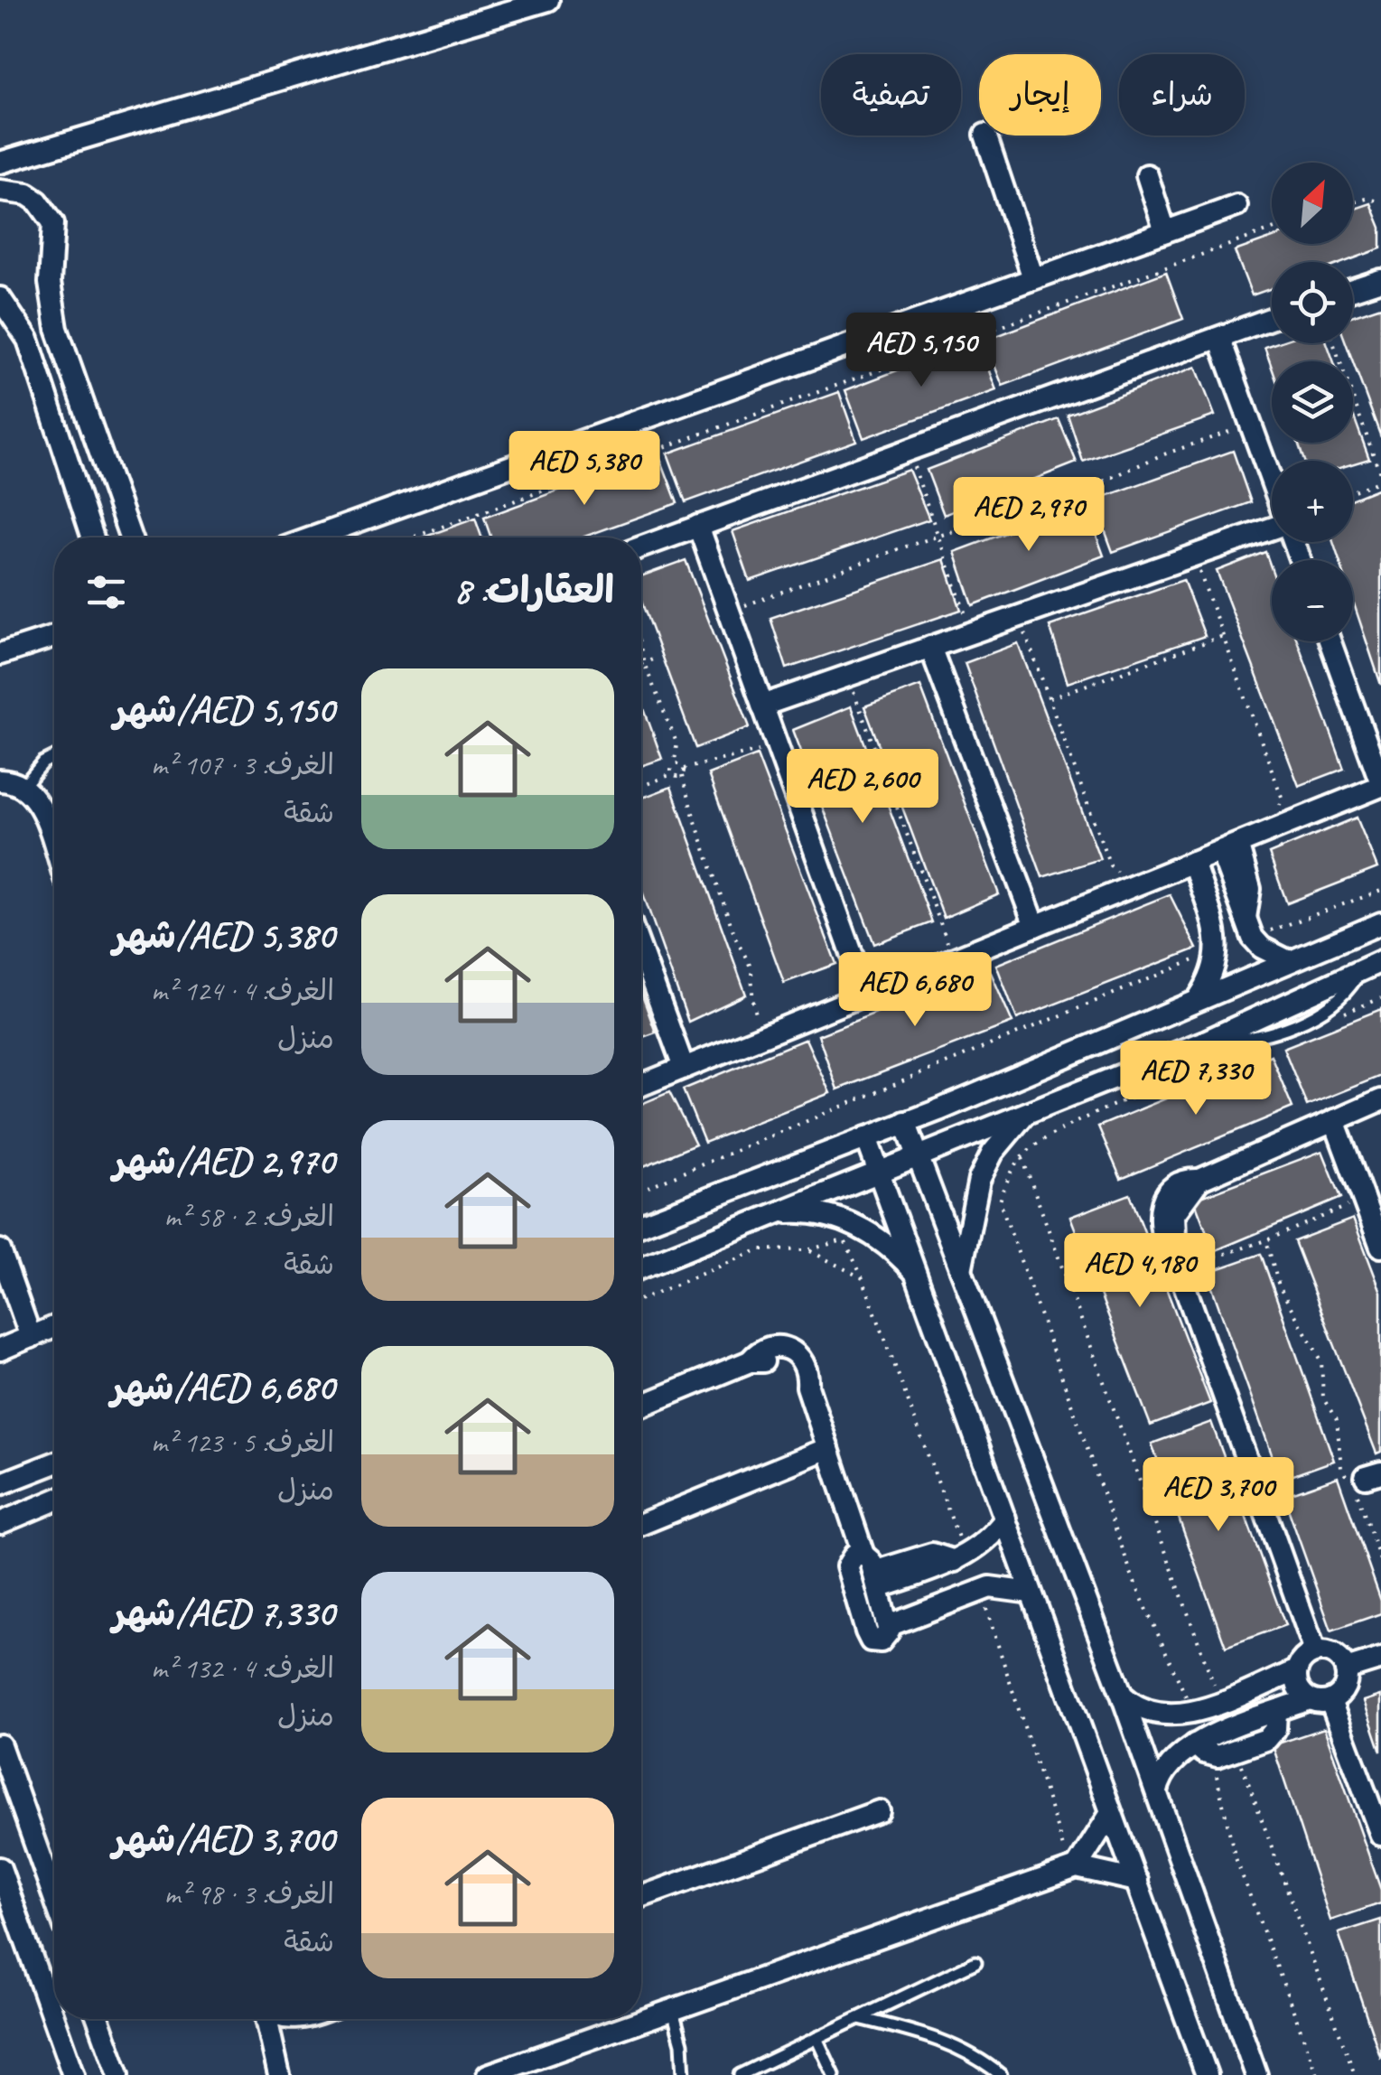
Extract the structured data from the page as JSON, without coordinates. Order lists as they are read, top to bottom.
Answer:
{
  "north": "top right",
  "page": {
    "chip": ["شراء", "إيجار", "تصفية"],
    "map_buttons": ["+", "−"],
    "price": [
      "AED 5,150",
      "AED 5,380",
      "AED 2,970",
      "AED 2,600",
      "AED 6,680",
      "AED 7,330",
      "AED 4,180",
      "AED 3,700"
    ],
    "heading": "العقارات: 8",
    "list": [
      {
        "name": "AED 5,150/شهر",
        "note": "الغرف: 3 · 107 m² · شقة"
      },
      {
        "name": "AED 5,380/شهر",
        "note": "الغرف: 4 · 124 m² · منزل"
      },
      {
        "name": "AED 2,970/شهر",
        "note": "الغرف: 2 · 58 m² · شقة"
      },
      {
        "name": "AED 6,680/شهر",
        "note": "الغرف: 5 · 123 m² · منزل"
      },
      {
        "name": "AED 7,330/شهر",
        "note": "الغرف: 4 · 132 m² · منزل"
      },
      {
        "name": "AED 3,700/شهر",
        "note": "الغرف: 3 · 98 m² · شقة"
      }
    ]
  }
}
